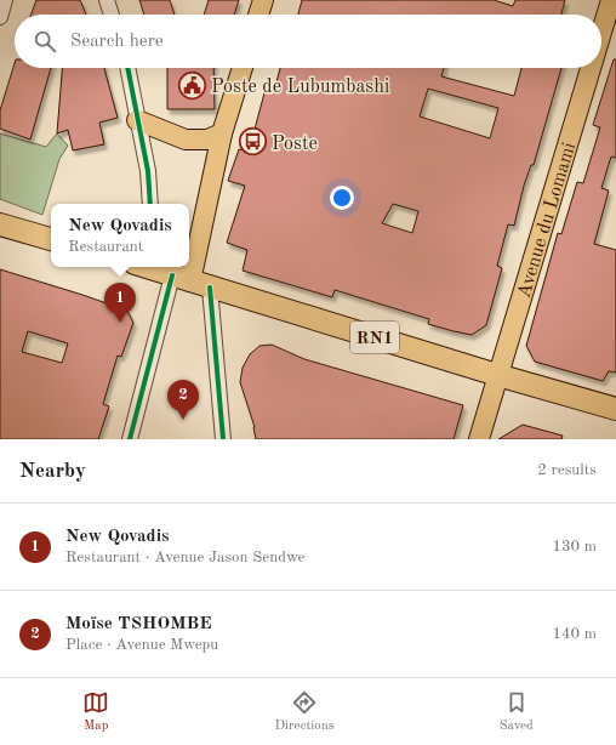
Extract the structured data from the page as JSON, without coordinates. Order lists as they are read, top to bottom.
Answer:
{
  "streets": {
    "highway": ["RN1"],
    "main road": ["Avenue du Lomami"]
  },
  "crossings": [
    ["Avenue du Lomami", "RN1"]
  ],
  "places": {
    "public building": ["Poste de Lubumbashi"],
    "bus stop": ["Poste"]
  },
  "page": {
    "search": "Search here",
    "popup": ["New Qovadis", "Restaurant"],
    "pins": ["1", "2"],
    "heading": ["Nearby", "2 results"],
    "list": [
      {
        "mark": "1",
        "name": "New Qovadis",
        "note": "Restaurant · Avenue Jason Sendwe",
        "value": "130 m"
      },
      {
        "mark": "2",
        "name": "Moïse TSHOMBE",
        "note": "Place · Avenue Mwepu",
        "value": "140 m"
      }
    ],
    "nav": ["Map", "Directions", "Saved"]
  }
}
